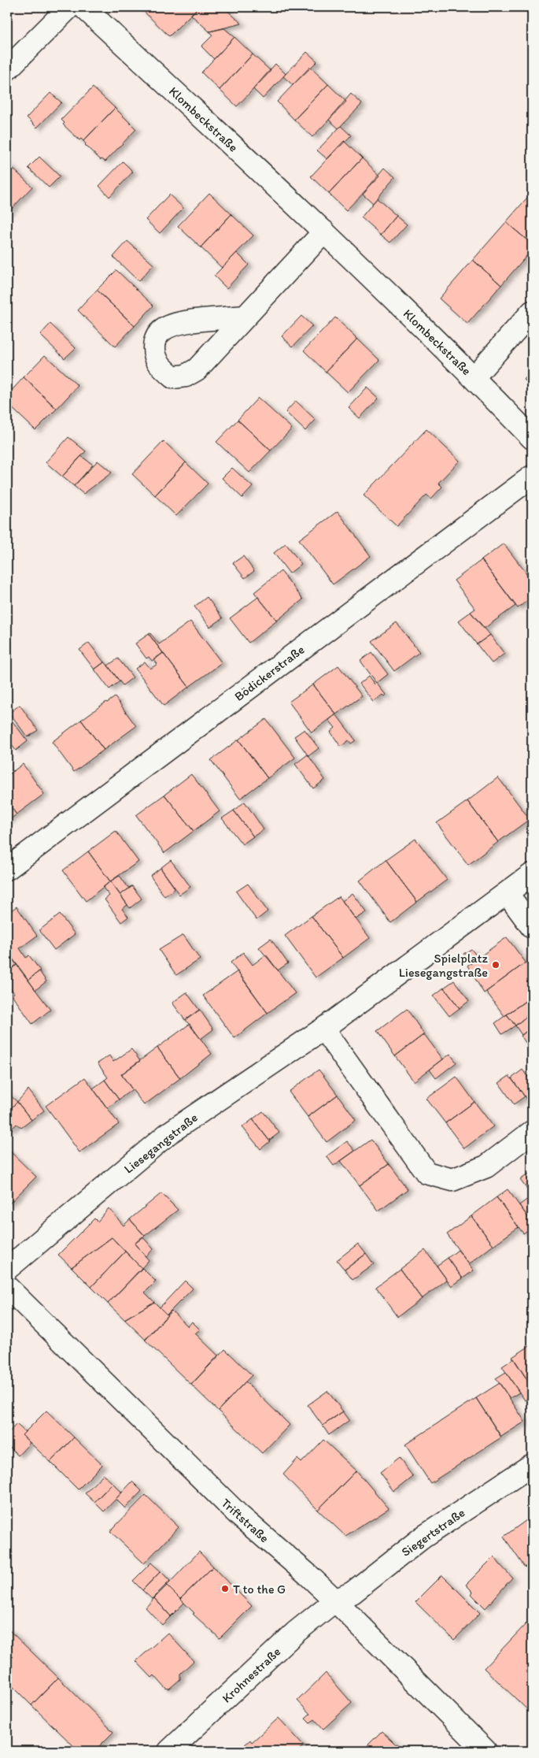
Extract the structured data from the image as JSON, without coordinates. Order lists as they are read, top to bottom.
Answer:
{
  "streets": {
    "street": [
      "Klombeckstraße",
      "Bödickerstraße",
      "Liesegangstraße",
      "Triftstraße",
      "Siegertstraße",
      "Krohnestraße"
    ]
  },
  "crossings": [
    ["Triftstraße", "Siegertstraße"],
    ["Triftstraße", "Krohnestraße"],
    ["Siegertstraße", "Krohnestraße"]
  ],
  "places": ["Spielplatz Liesegangstraße", "T to the G"]
}
